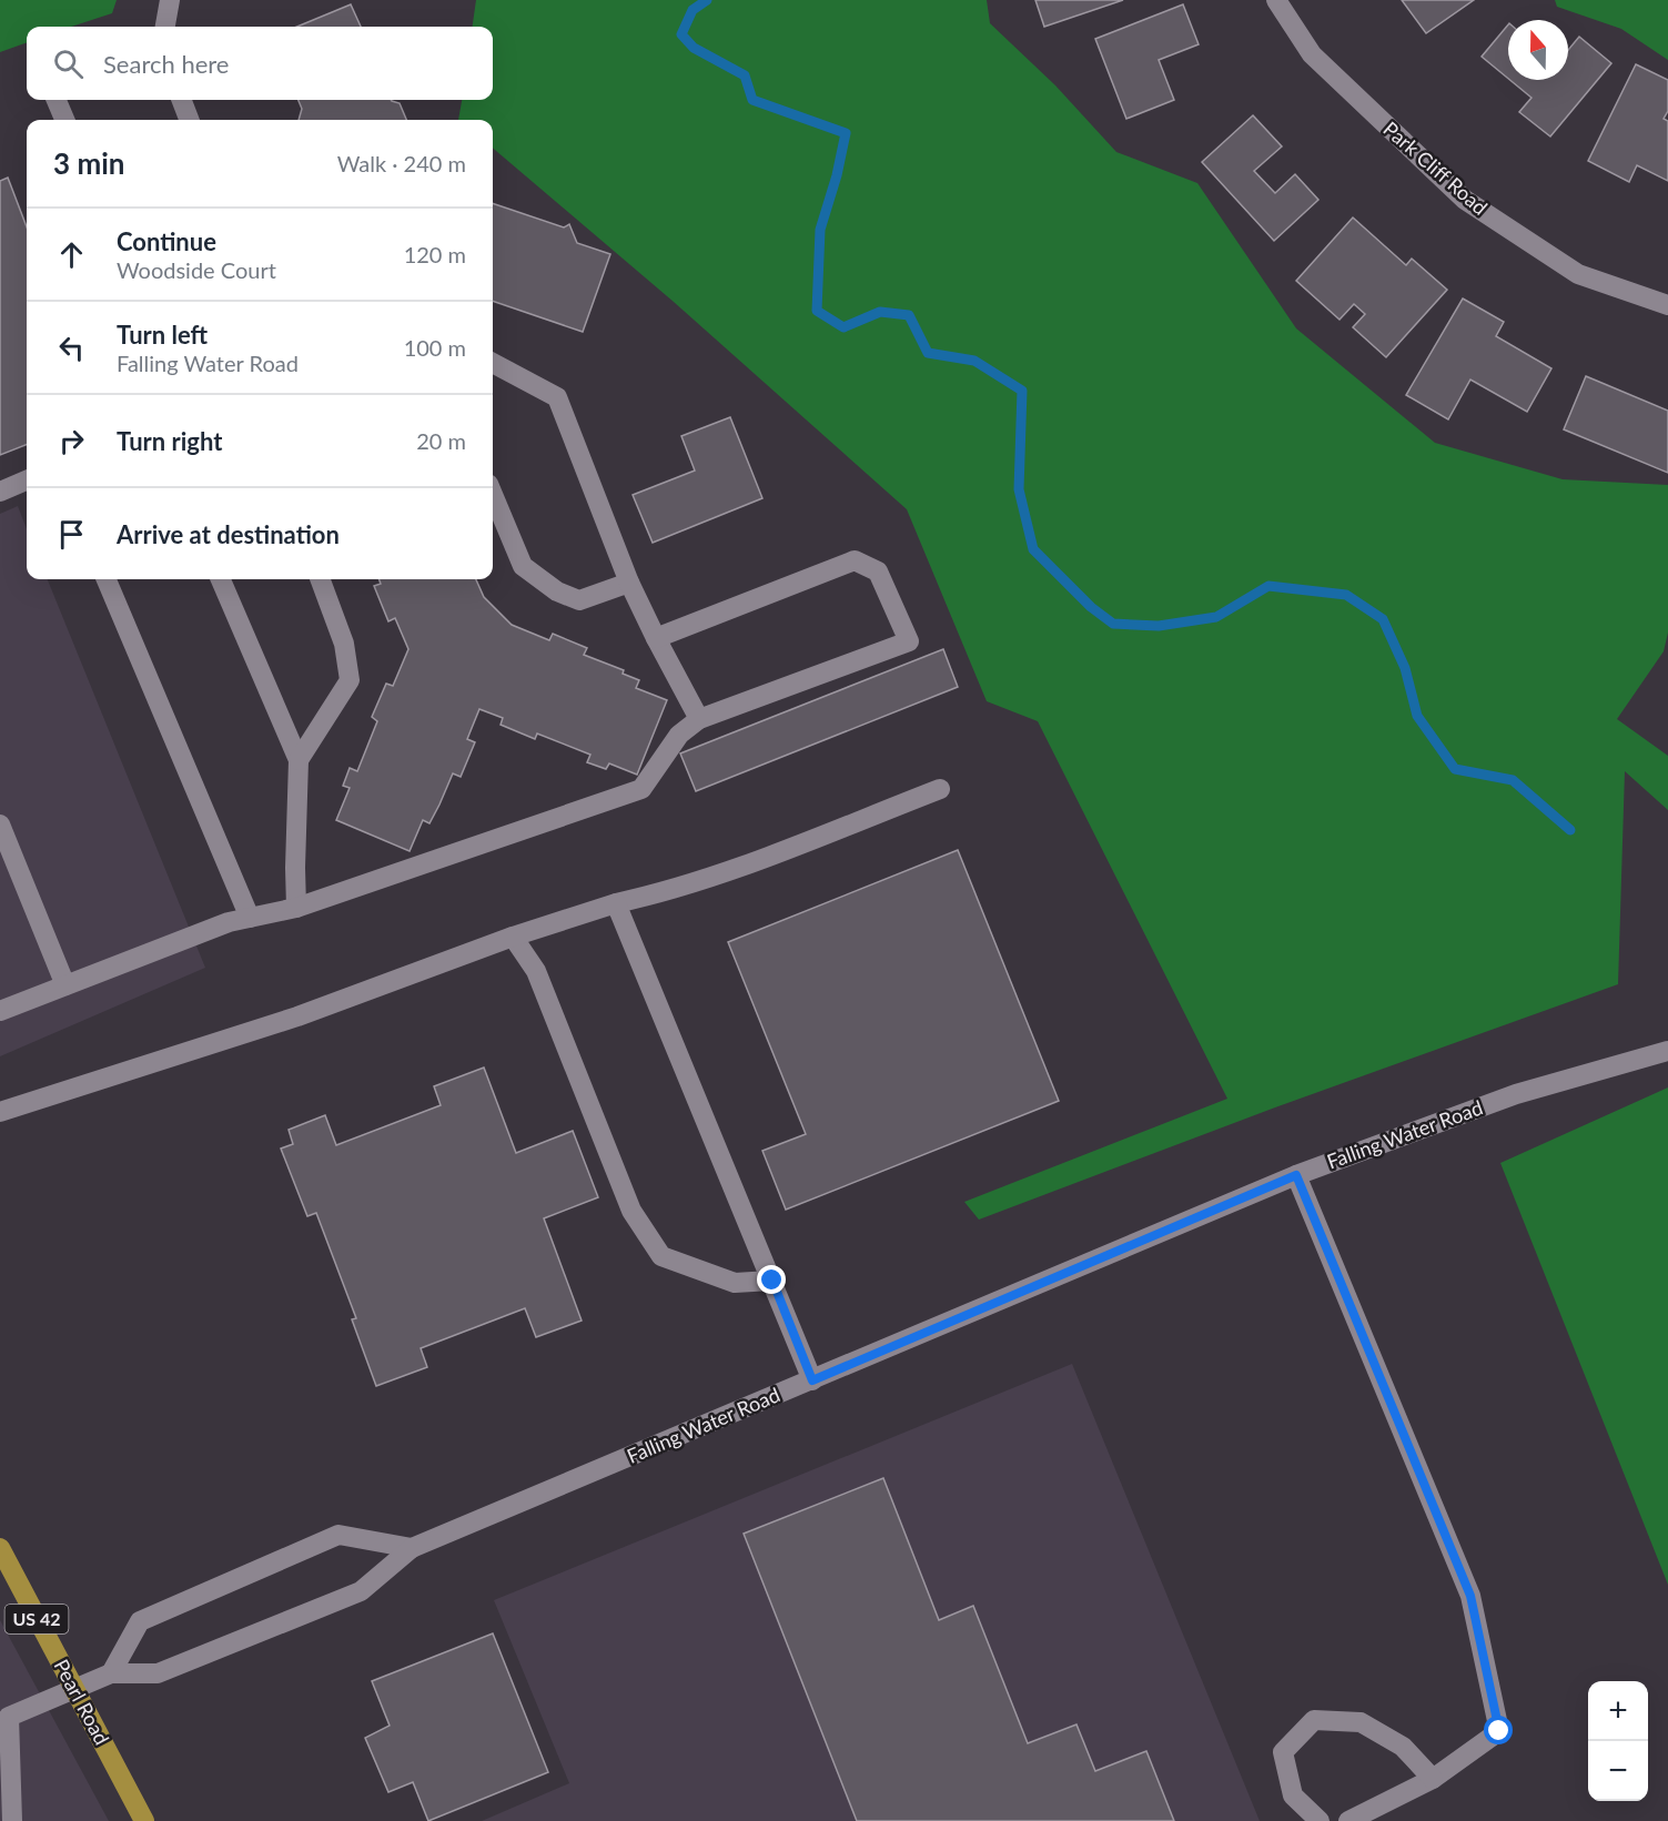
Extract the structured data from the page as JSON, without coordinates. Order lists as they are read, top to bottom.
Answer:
{
  "streets": {
    "main road": ["US 42", "Pearl Road"],
    "street": ["Park Cliff Road", "Falling Water Road"]
  },
  "crossings": [
    ["Falling Water Road", "Pearl Road"]
  ],
  "north": "top",
  "page": {
    "search": "Search here",
    "heading": ["3 min", "Walk · 240 m"],
    "list": [
      ["Continue", "Woodside Court", "120 m"],
      ["Turn left", "Falling Water Road", "100 m"],
      ["Turn right", "20 m"],
      "Arrive at destination"
    ],
    "map_buttons": ["+", "−"]
  }
}
